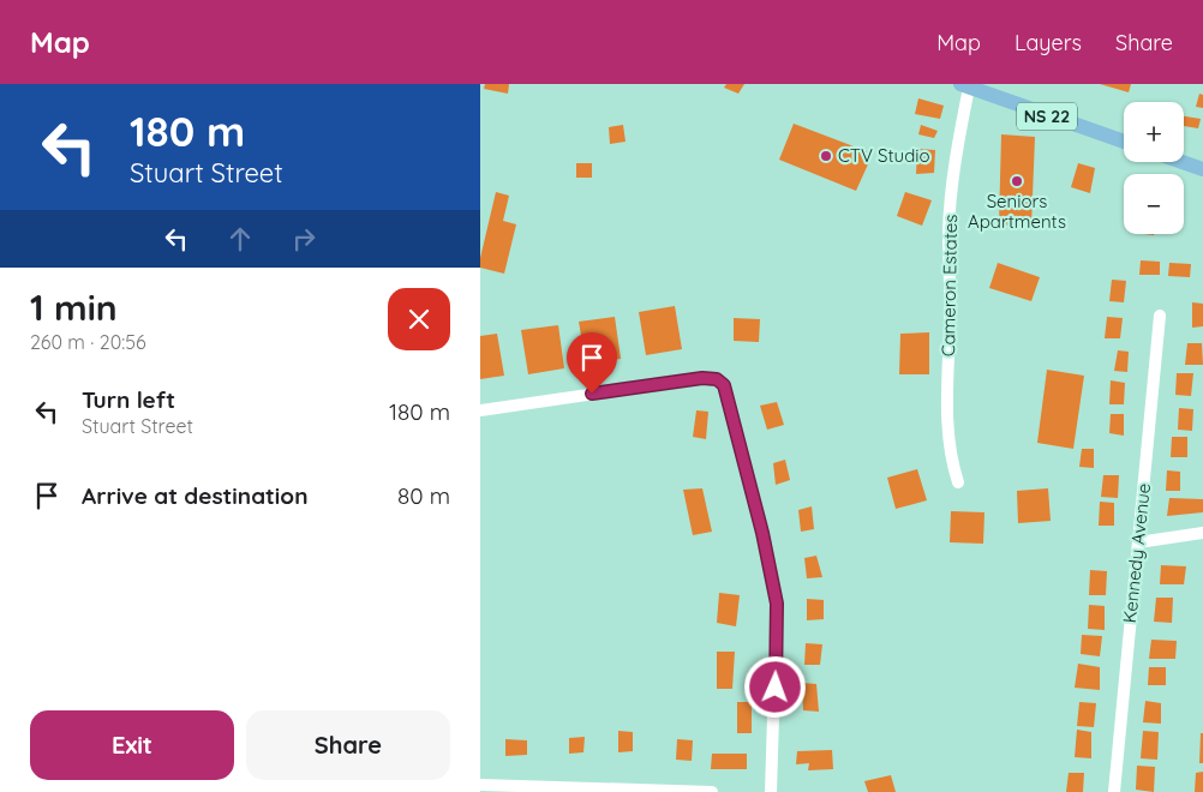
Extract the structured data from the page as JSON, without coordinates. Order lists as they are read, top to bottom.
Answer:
{
  "streets": {
    "main road": ["NS 22"],
    "street": ["Cameron Estates", "Kennedy Avenue"]
  },
  "crossings": [
    ["NS 22", "Cameron Estates"]
  ],
  "places": ["CTV Studio", "Seniors Apartments"],
  "page": {
    "header": "Map",
    "nav": ["Map", "Layers", "Share"],
    "turn": ["180 m", "Stuart Street"],
    "map_buttons": ["+", "−"],
    "heading": ["1 min", "260 m · 20:56"],
    "list": [
      {
        "name": "Turn left",
        "note": "Stuart Street",
        "value": "180 m"
      },
      {
        "name": "Arrive at destination",
        "value": "80 m"
      }
    ],
    "buttons": ["Exit", "Share"]
  }
}
